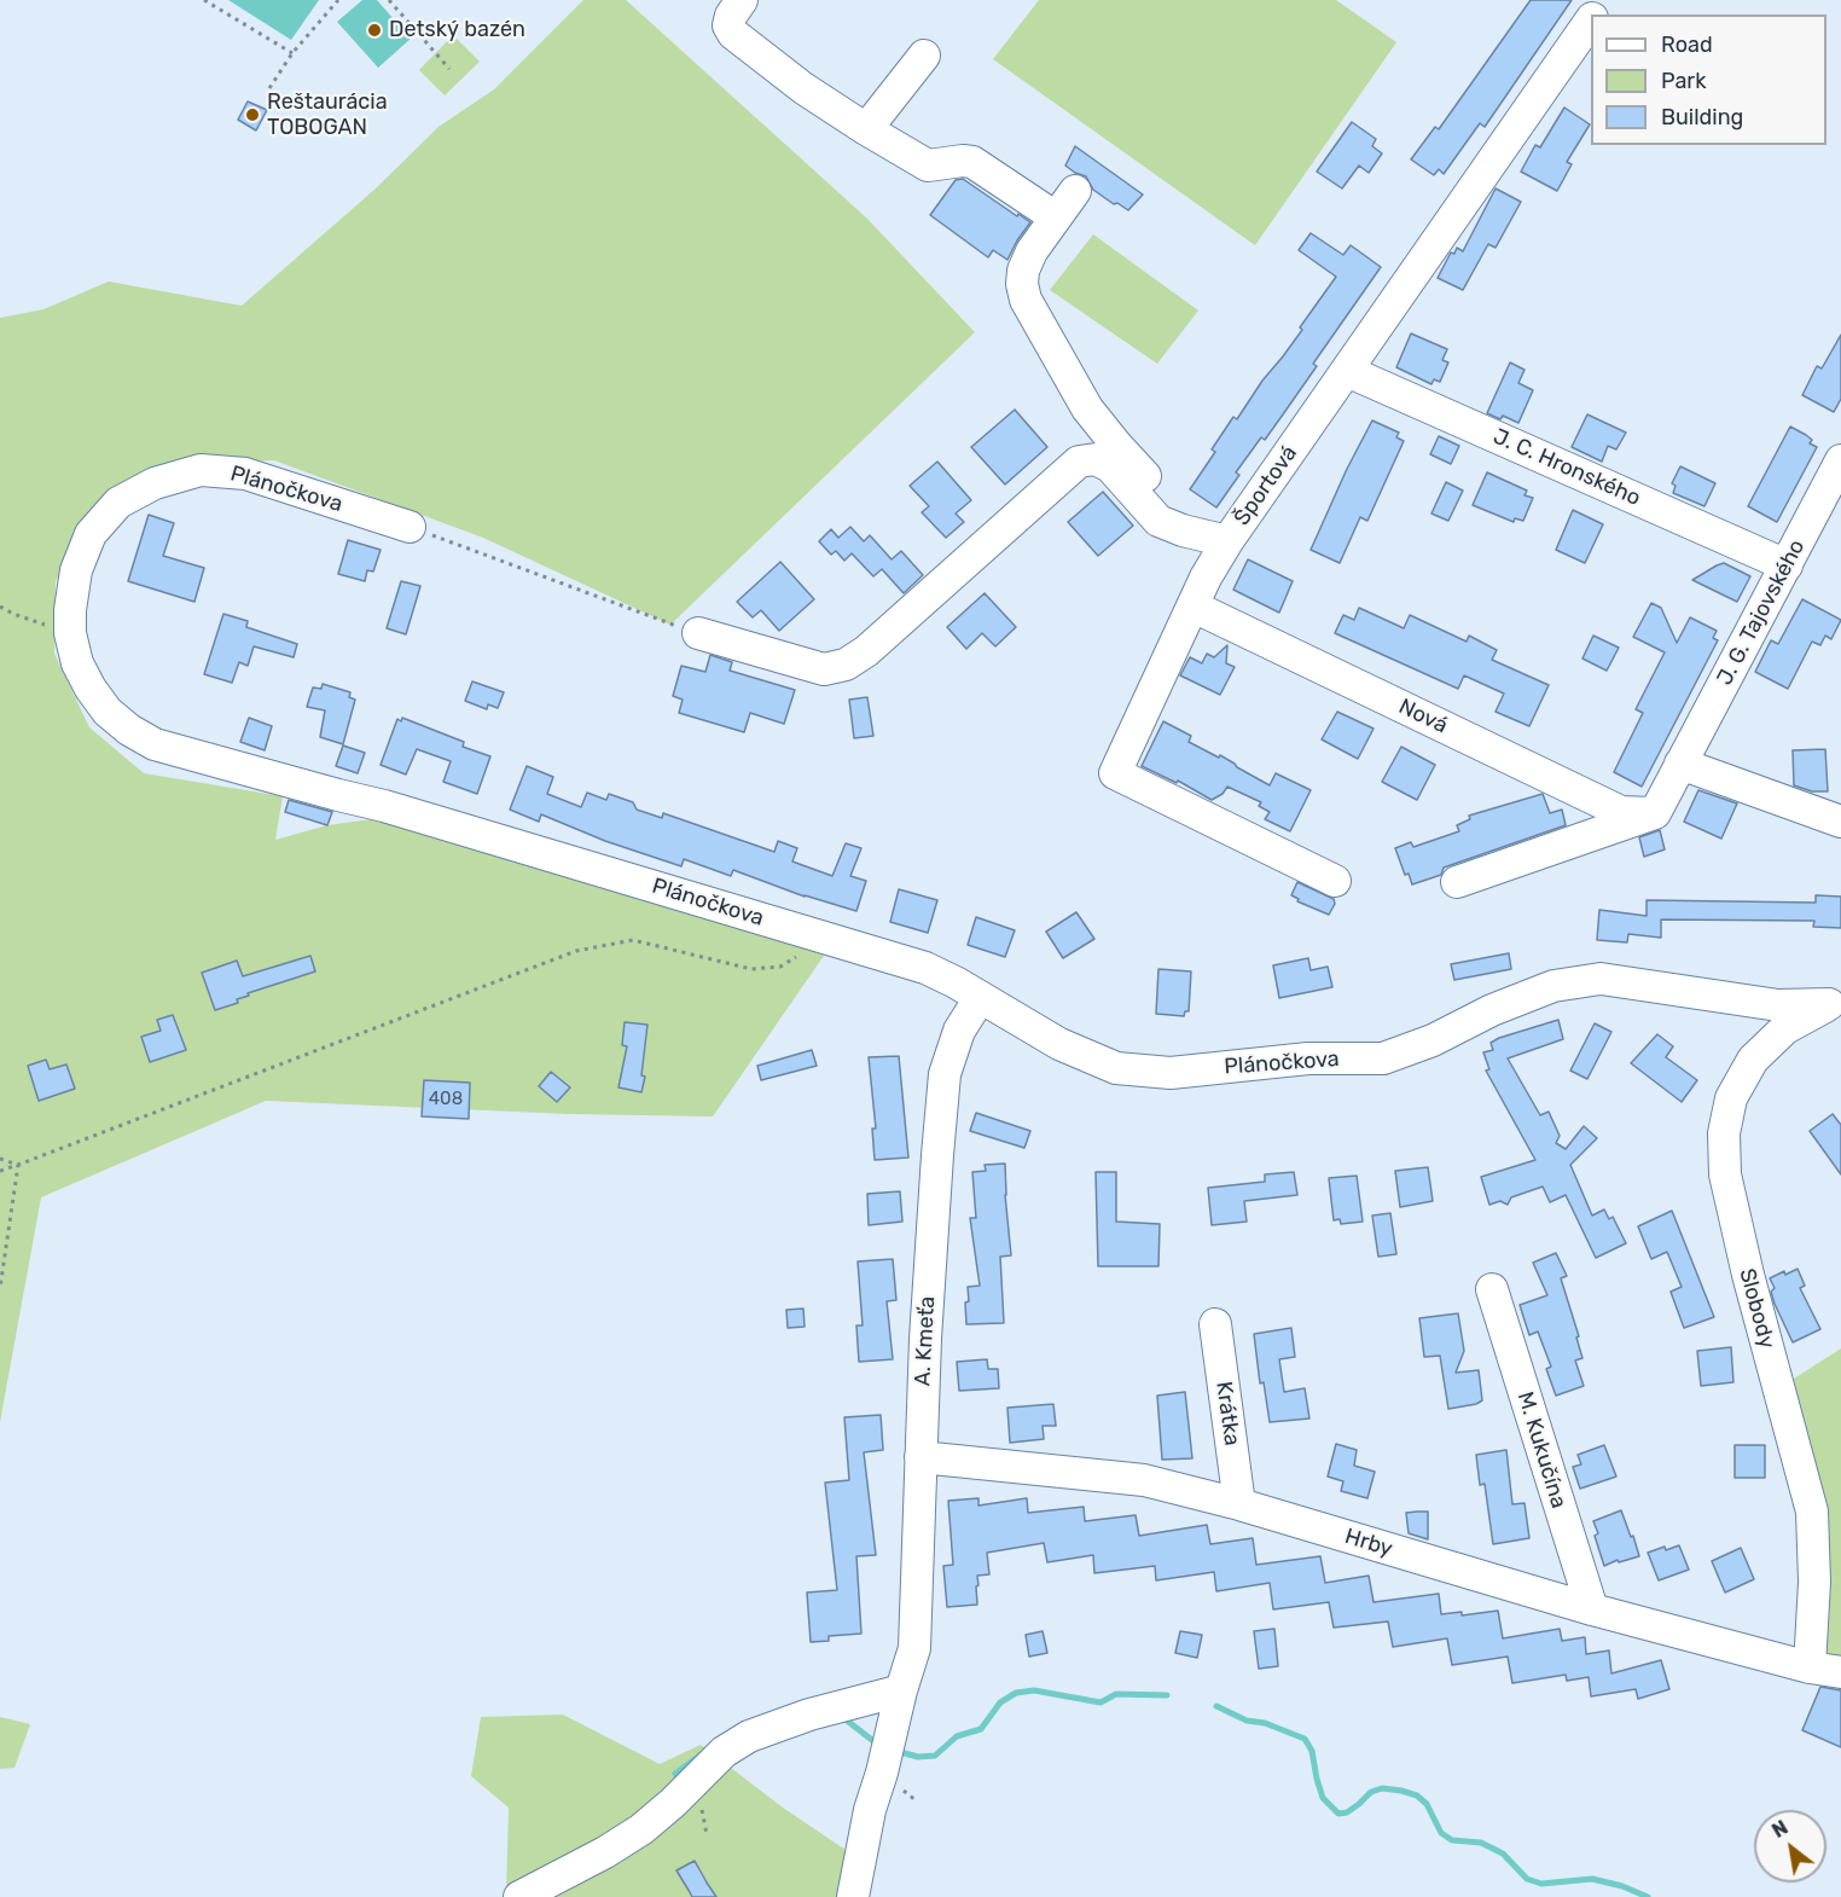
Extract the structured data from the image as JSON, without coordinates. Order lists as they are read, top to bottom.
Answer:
{
  "streets": {
    "street": [
      "J. C. Hronského",
      "Športová",
      "Plánočkova",
      "J. G. Tajovského",
      "Nová",
      "Slobody",
      "A. Kmeťa",
      "Krátka",
      "M. Kukučína",
      "Hrby"
    ]
  },
  "crossings": [
    ["J. C. Hronského", "Športová"],
    ["J. C. Hronského", "J. G. Tajovského"],
    ["Športová", "Nová"],
    ["Plánočkova", "Slobody"],
    ["Plánočkova", "A. Kmeťa"],
    ["J. G. Tajovského", "Nová"],
    ["Slobody", "Hrby"],
    ["A. Kmeťa", "Hrby"],
    ["Krátka", "Hrby"],
    ["M. Kukučína", "Hrby"]
  ],
  "places": ["Detský bazén", "Reštaurácia TOBOGAN"],
  "house_numbers": ["408"],
  "legend": ["Road", "Park", "Building"],
  "north": "top left"
}
